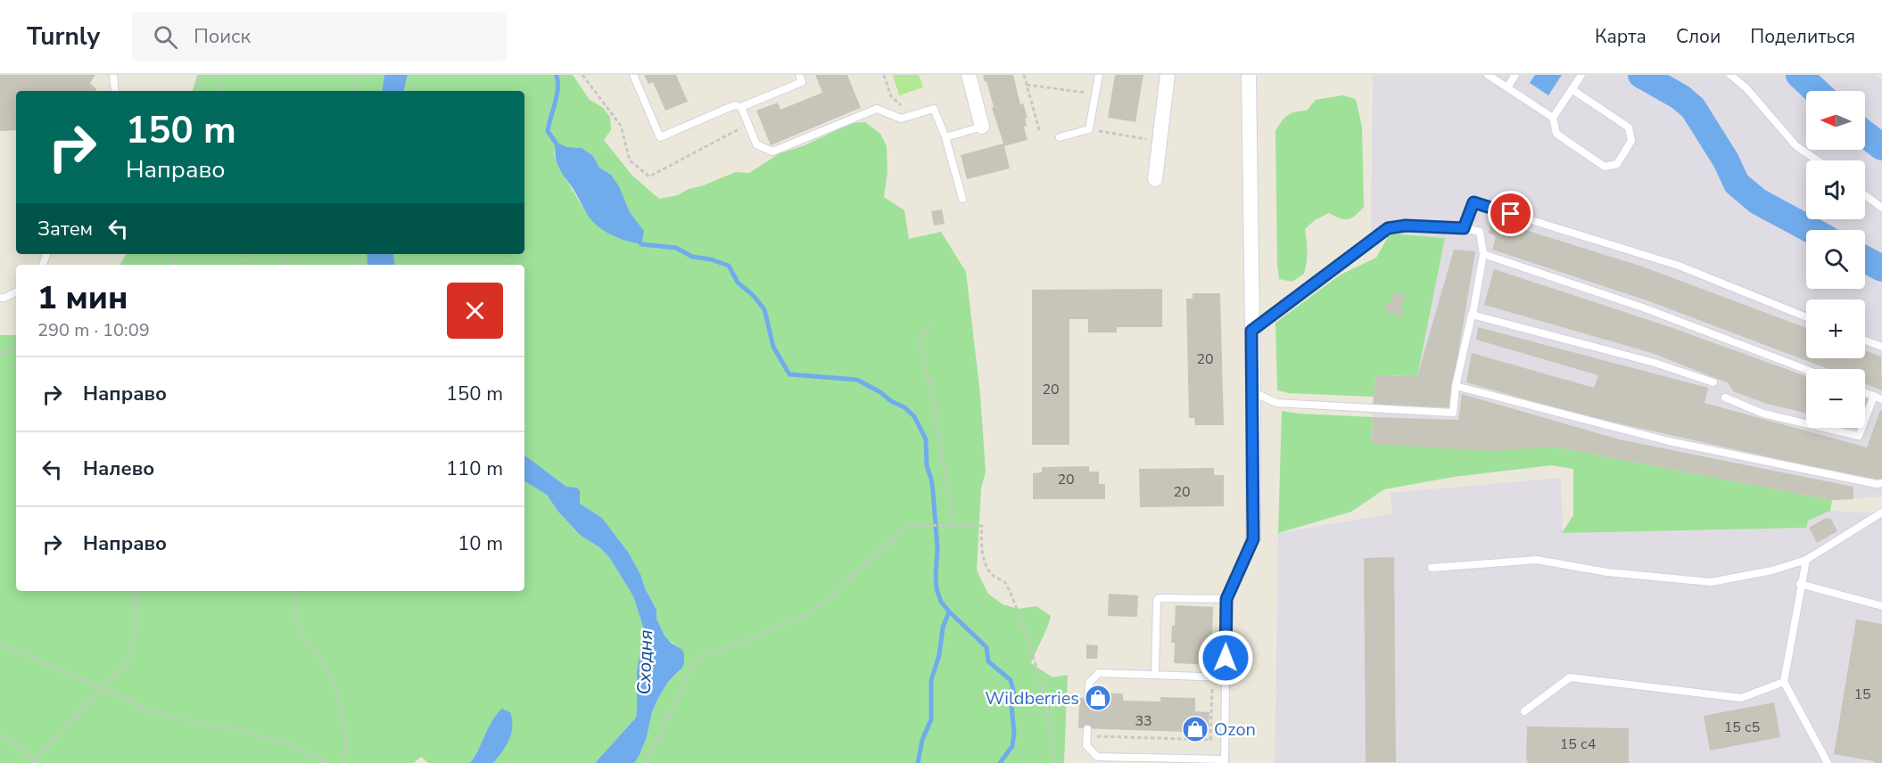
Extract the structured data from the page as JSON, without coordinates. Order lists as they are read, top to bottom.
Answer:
{
  "water": ["Сходня"],
  "places": {
    "shop": ["Wildberries", "Ozon"]
  },
  "house_numbers": [
    "20",
    "20",
    "20",
    "20",
    "15",
    "33",
    "15 с5",
    "15 с4"
  ],
  "north": "left",
  "page": {
    "header": "Turnly",
    "search": "Поиск",
    "nav": ["Карта", "Слои", "Поделиться"],
    "map_buttons": ["+", "−"],
    "turn": ["150 m", "Направо"],
    "then": "Затем",
    "heading": ["1 мин", "290 m · 10:09"],
    "list": [
      {
        "name": "Направо",
        "value": "150 m"
      },
      {
        "name": "Налево",
        "value": "110 m"
      },
      {
        "name": "Направо",
        "value": "10 m"
      }
    ]
  }
}
